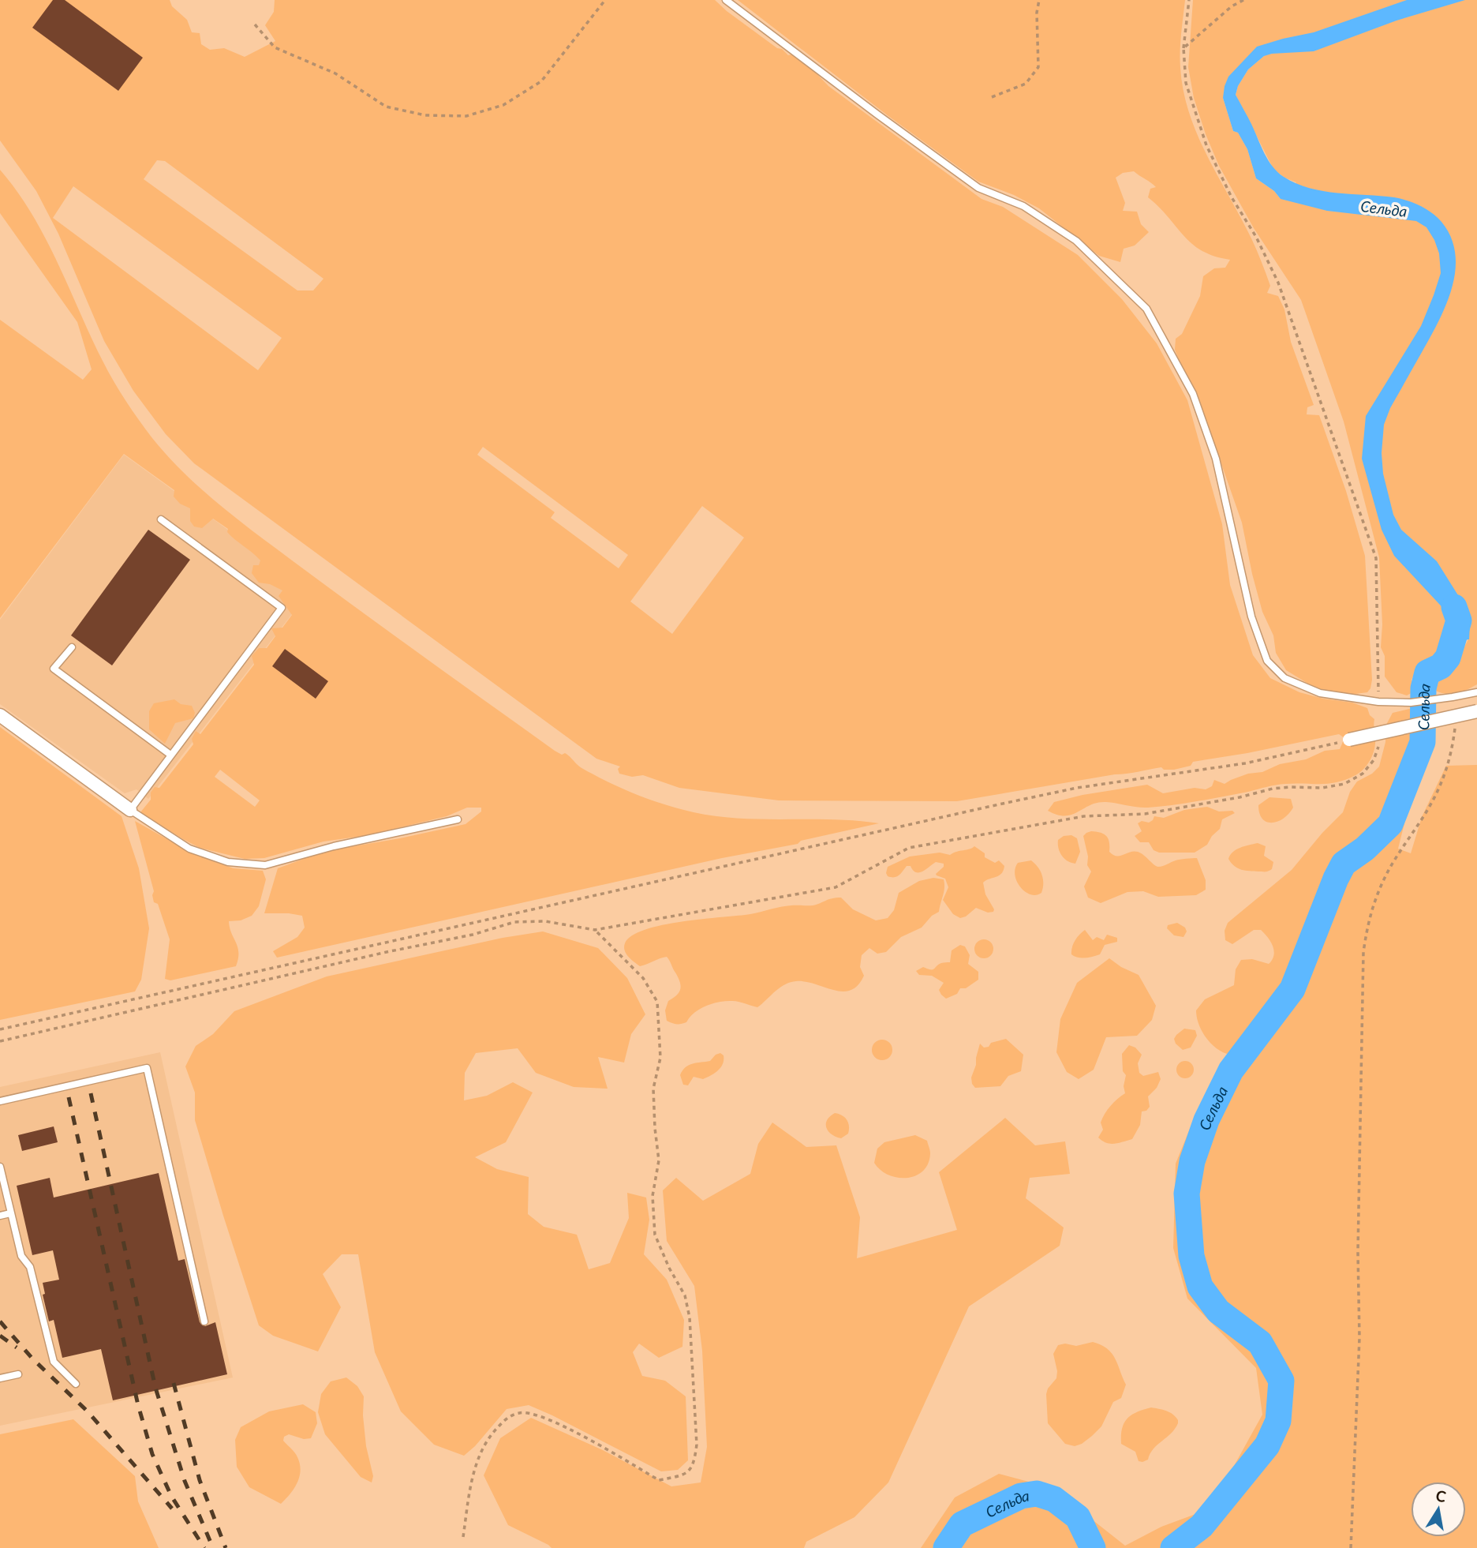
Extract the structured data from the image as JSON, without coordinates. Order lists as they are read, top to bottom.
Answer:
{
  "water": ["Сельда"],
  "north": "top"
}
